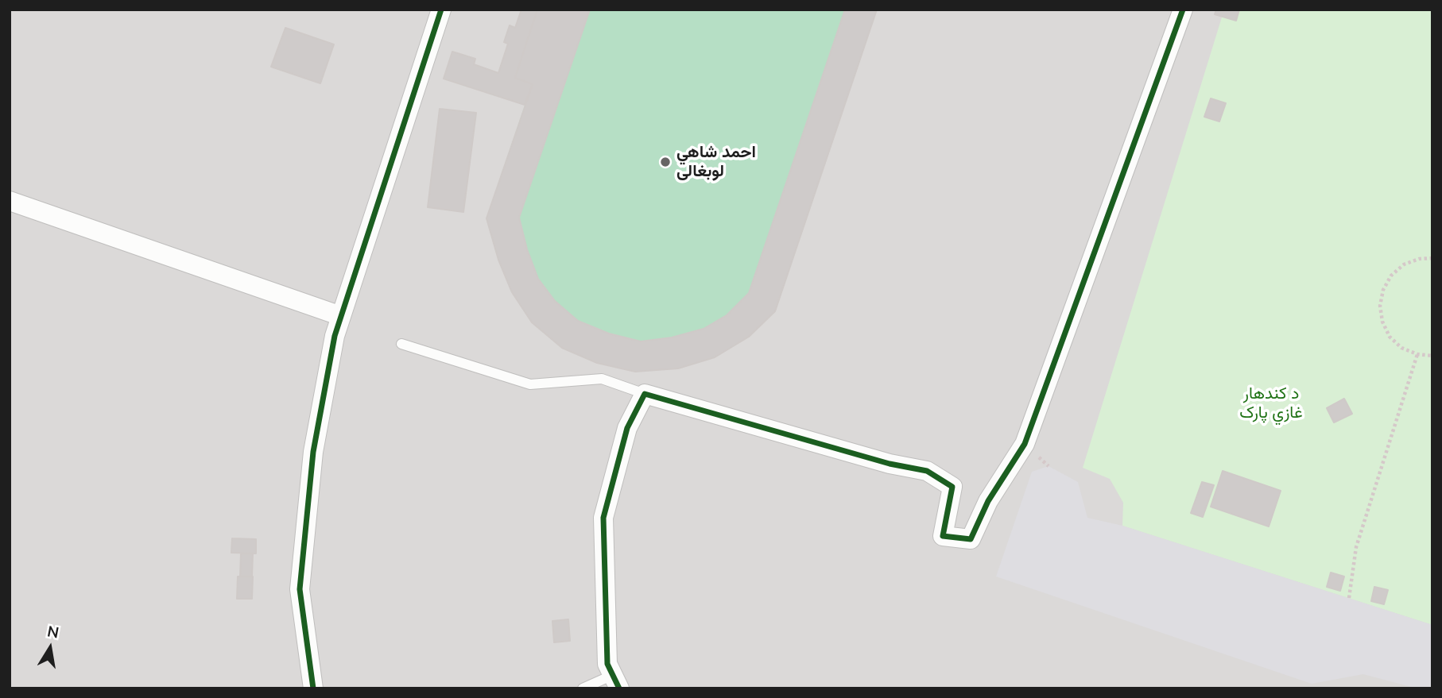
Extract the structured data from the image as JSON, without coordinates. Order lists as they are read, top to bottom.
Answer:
{
  "parks": ["د کندهار غازي پارک"],
  "places": ["احمد شاهي لوبغالی"],
  "north": "top"
}
